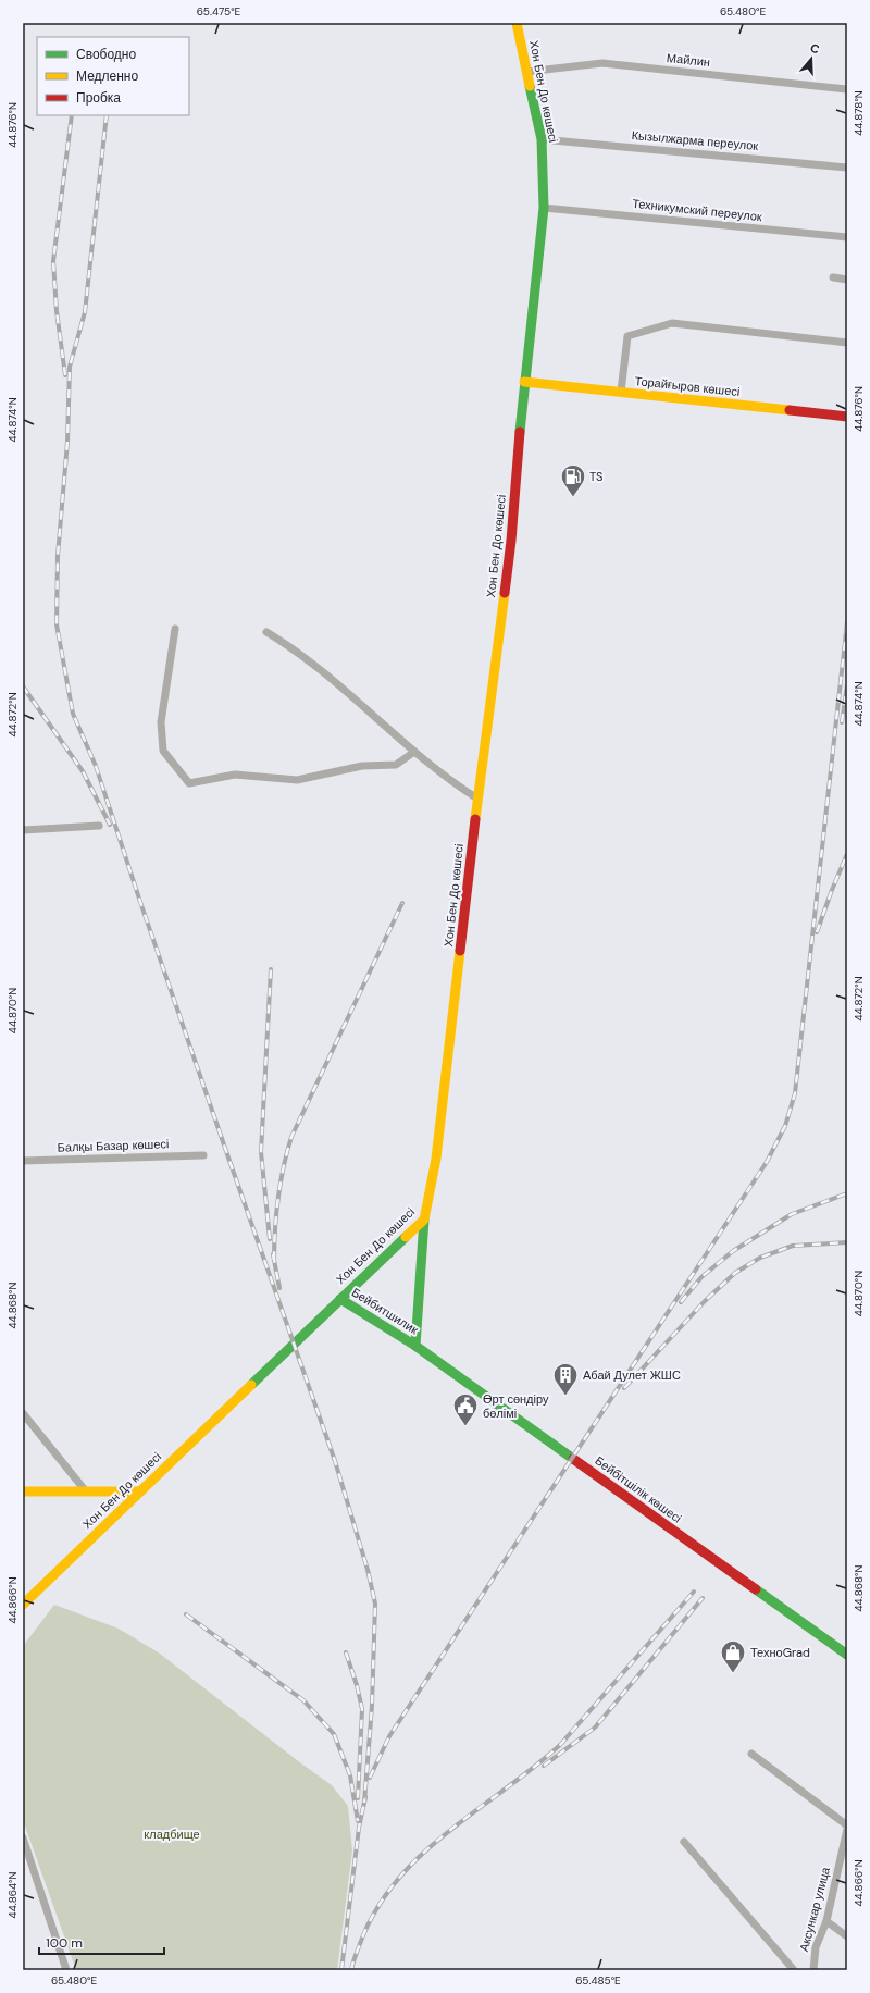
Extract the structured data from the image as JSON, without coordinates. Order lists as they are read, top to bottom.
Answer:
{
  "streets": {
    "street": [
      "Майлин",
      "Хон Бен До көшесі",
      "Кызылжарма переулок",
      "Техникумский переулок",
      "Торайғыров көшесі",
      "Балқы Базар көшесі",
      "Бейбитшилик",
      "Бейбітшілік көшесі",
      "Аксункар улица"
    ]
  },
  "crossings": [
    ["Майлин", "Хон Бен До көшесі"],
    ["Хон Бен До көшесі", "Кызылжарма переулок"],
    ["Хон Бен До көшесі", "Техникумский переулок"],
    ["Хон Бен До көшесі", "Торайғыров көшесі"],
    ["Хон Бен До көшесі", "Бейбитшилик"],
    ["Бейбитшилик", "Бейбітшілік көшесі"]
  ],
  "parks": ["кладбище"],
  "places": {
    "fuel station": ["TS"],
    "building": ["Абай Дулет ЖШС"],
    "public building": ["Өрт сөндіру бөлімі"],
    "shop": ["ТехноGrad"]
  },
  "legend": ["Свободно", "Медленно", "Пробка"],
  "scale_bar": "100 m",
  "north": "top",
  "coordinates": [
    "65.475°E",
    "65.480°E",
    "44.878°N",
    "44.876°N",
    "44.874°N",
    "44.872°N",
    "44.870°N",
    "44.868°N",
    "44.866°N",
    "44.864°N",
    "65.485°E"
  ]
}
